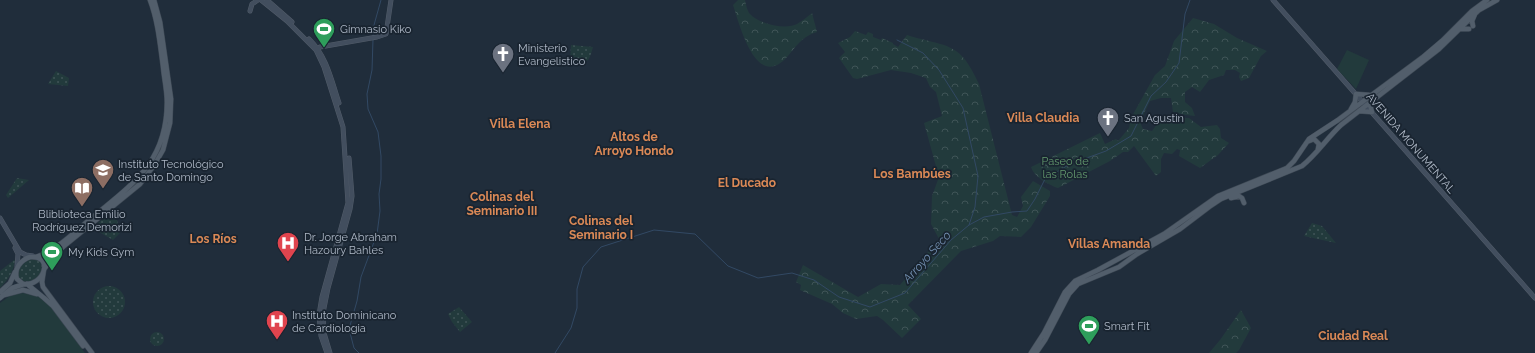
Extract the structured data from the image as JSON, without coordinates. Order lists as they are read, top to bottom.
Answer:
{
  "streets": {
    "main road": ["AVENIDA MONUMENTAL"]
  },
  "districts": [
    "Villa Claudia",
    "Villa Elena",
    "Altos de Arroyo Hondo",
    "Los Bambúes",
    "El Ducado",
    "Colinas del Seminario III",
    "Colinas del Seminario I",
    "Los Ríos",
    "Villas Amanda",
    "Ciudad Real"
  ],
  "water": ["Arroyo Seco"],
  "parks": ["Paseo de las Rolas"],
  "places": {
    "sports": ["Gimnasio Kiko", "My Kids Gym", "Smart Fit"],
    "church": ["Ministerio Evangelistico", "San Agustin"],
    "school or university": ["Instituto Tecnológico de Santo Domingo"],
    "library": ["Bliblioteca Emilio Rodríguez Demorizi"],
    "hospital": ["Dr. Jorge Abraham Hazoury Bahles", "Instituto Dominicano de Cardiologia"]
  }
}
